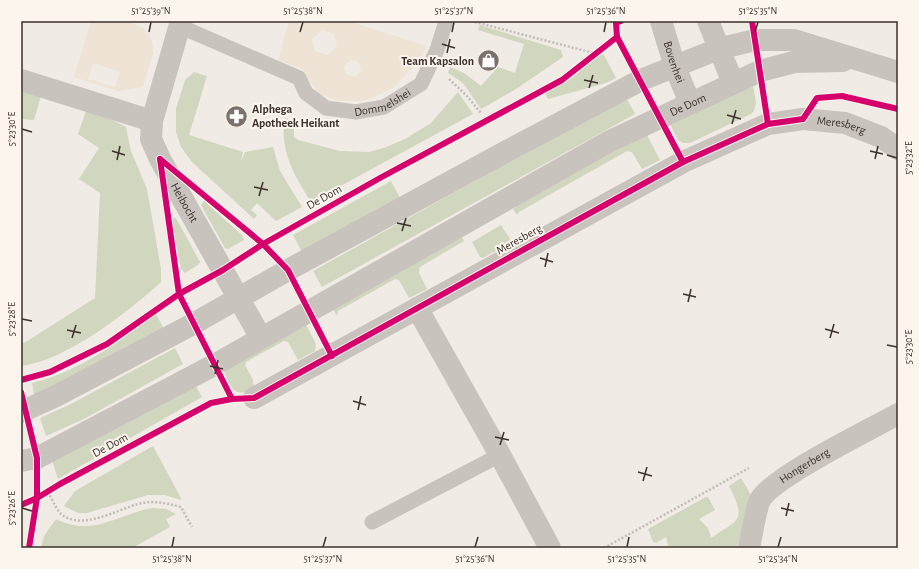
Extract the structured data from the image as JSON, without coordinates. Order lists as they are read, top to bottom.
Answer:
{
  "streets": {
    "street": [
      "Bovenhei",
      "Dommelshei",
      "De Dom",
      "Meresberg",
      "Heibocht",
      "Hongerberg"
    ]
  },
  "crossings": [
    ["Bovenhei", "De Dom"],
    ["Dommelshei", "Heibocht"],
    ["De Dom", "Heibocht"]
  ],
  "places": {
    "shop": ["Team Kapsalon"],
    "pharmacy": ["Alphega Apotheek Heikant"]
  },
  "coordinates": [
    "51°25'39\"N",
    "51°25'38\"N",
    "51°25'37\"N",
    "51°25'36\"N",
    "51°25'35\"N",
    "5°23'30\"E",
    "5°23'32\"E",
    "5°23'28\"E",
    "5°23'26\"E",
    "51°25'34\"N"
  ]
}
